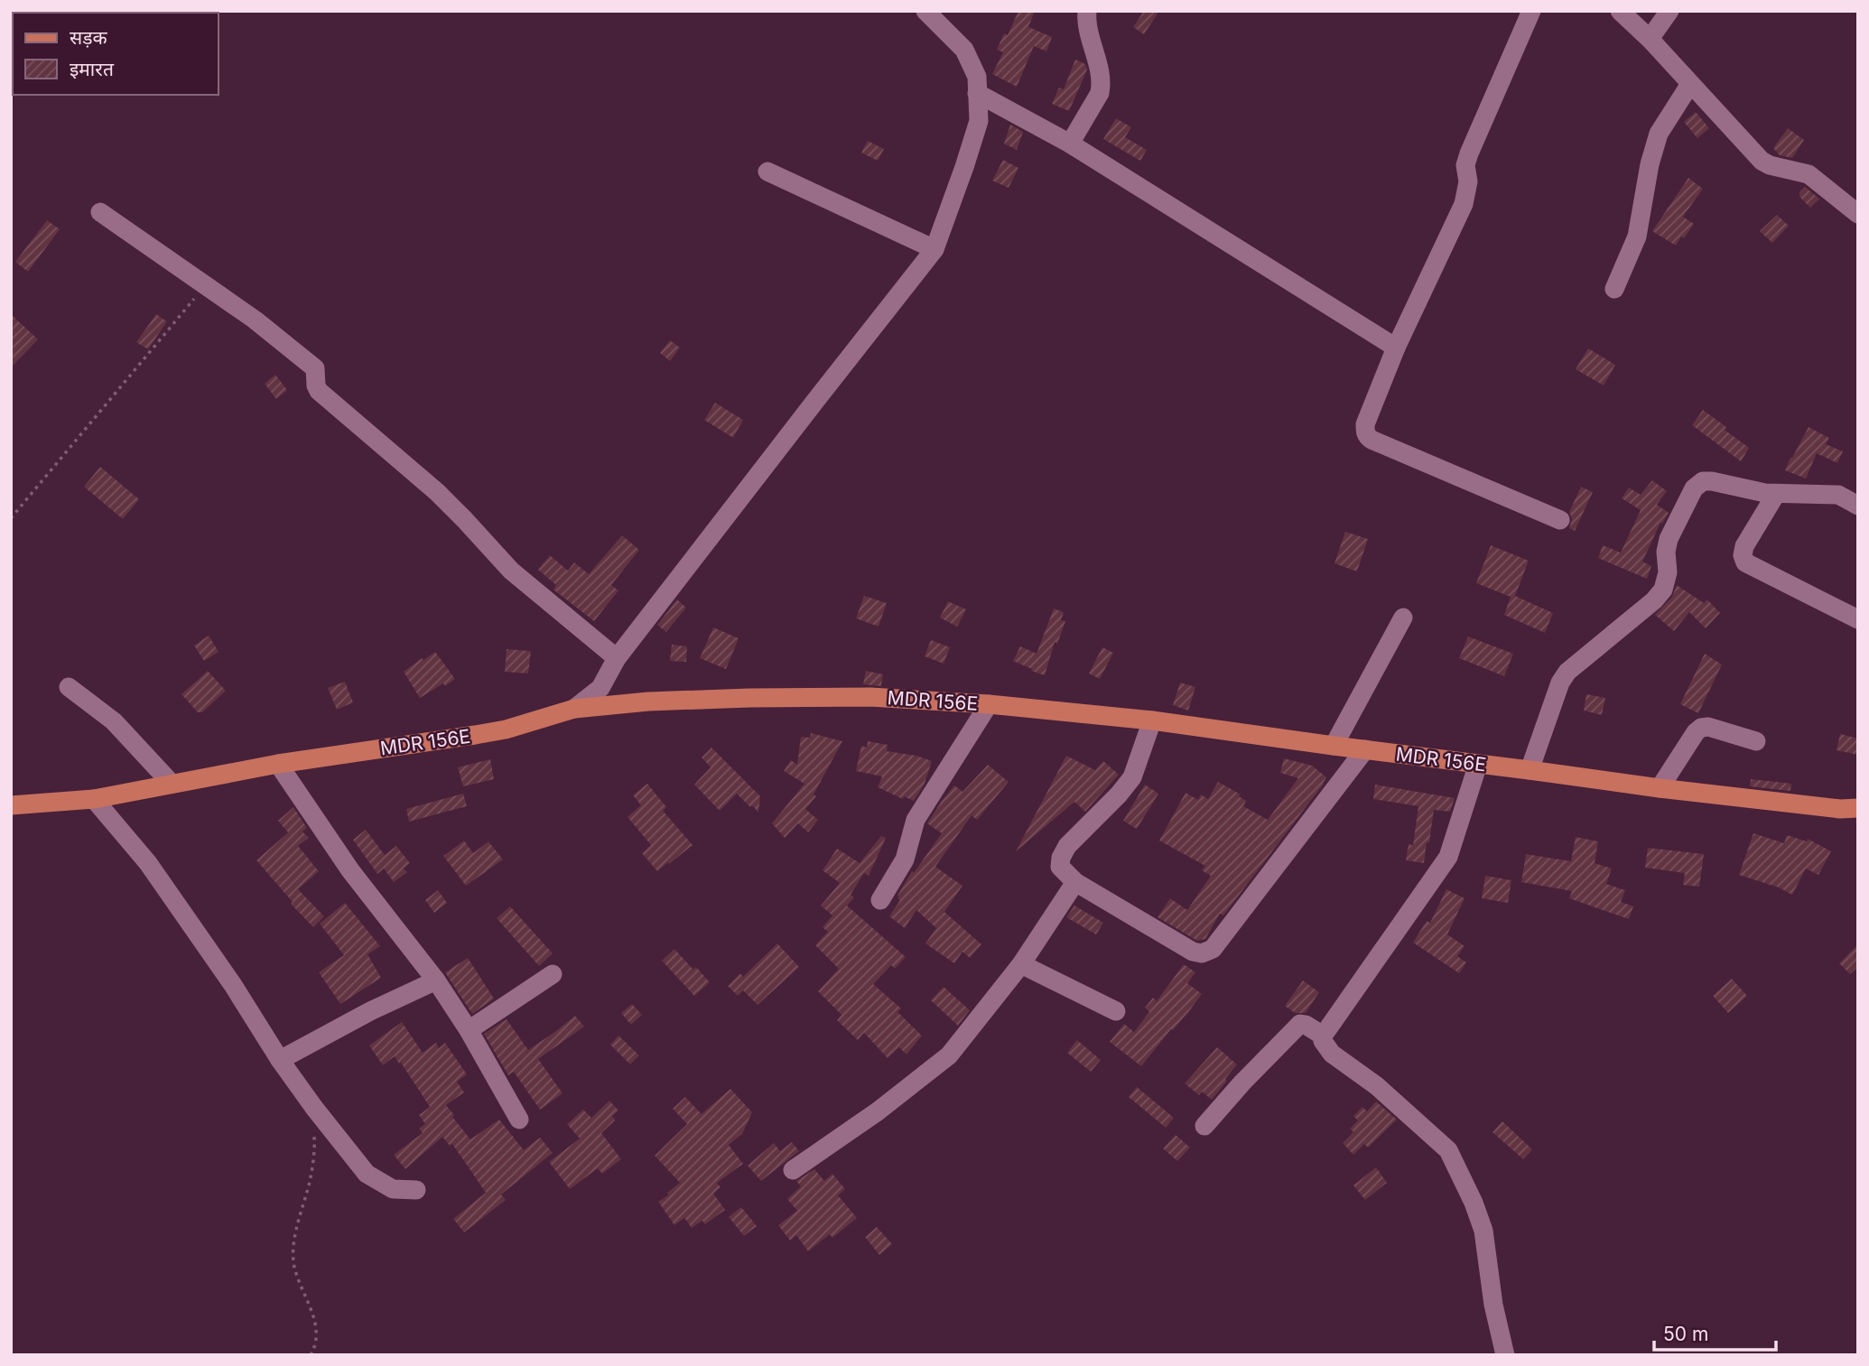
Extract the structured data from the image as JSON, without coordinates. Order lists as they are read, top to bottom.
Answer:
{
  "streets": {
    "main road": ["MDR 156E"]
  },
  "legend": ["सड़क", "इमारत"],
  "scale_bar": "50 m"
}
